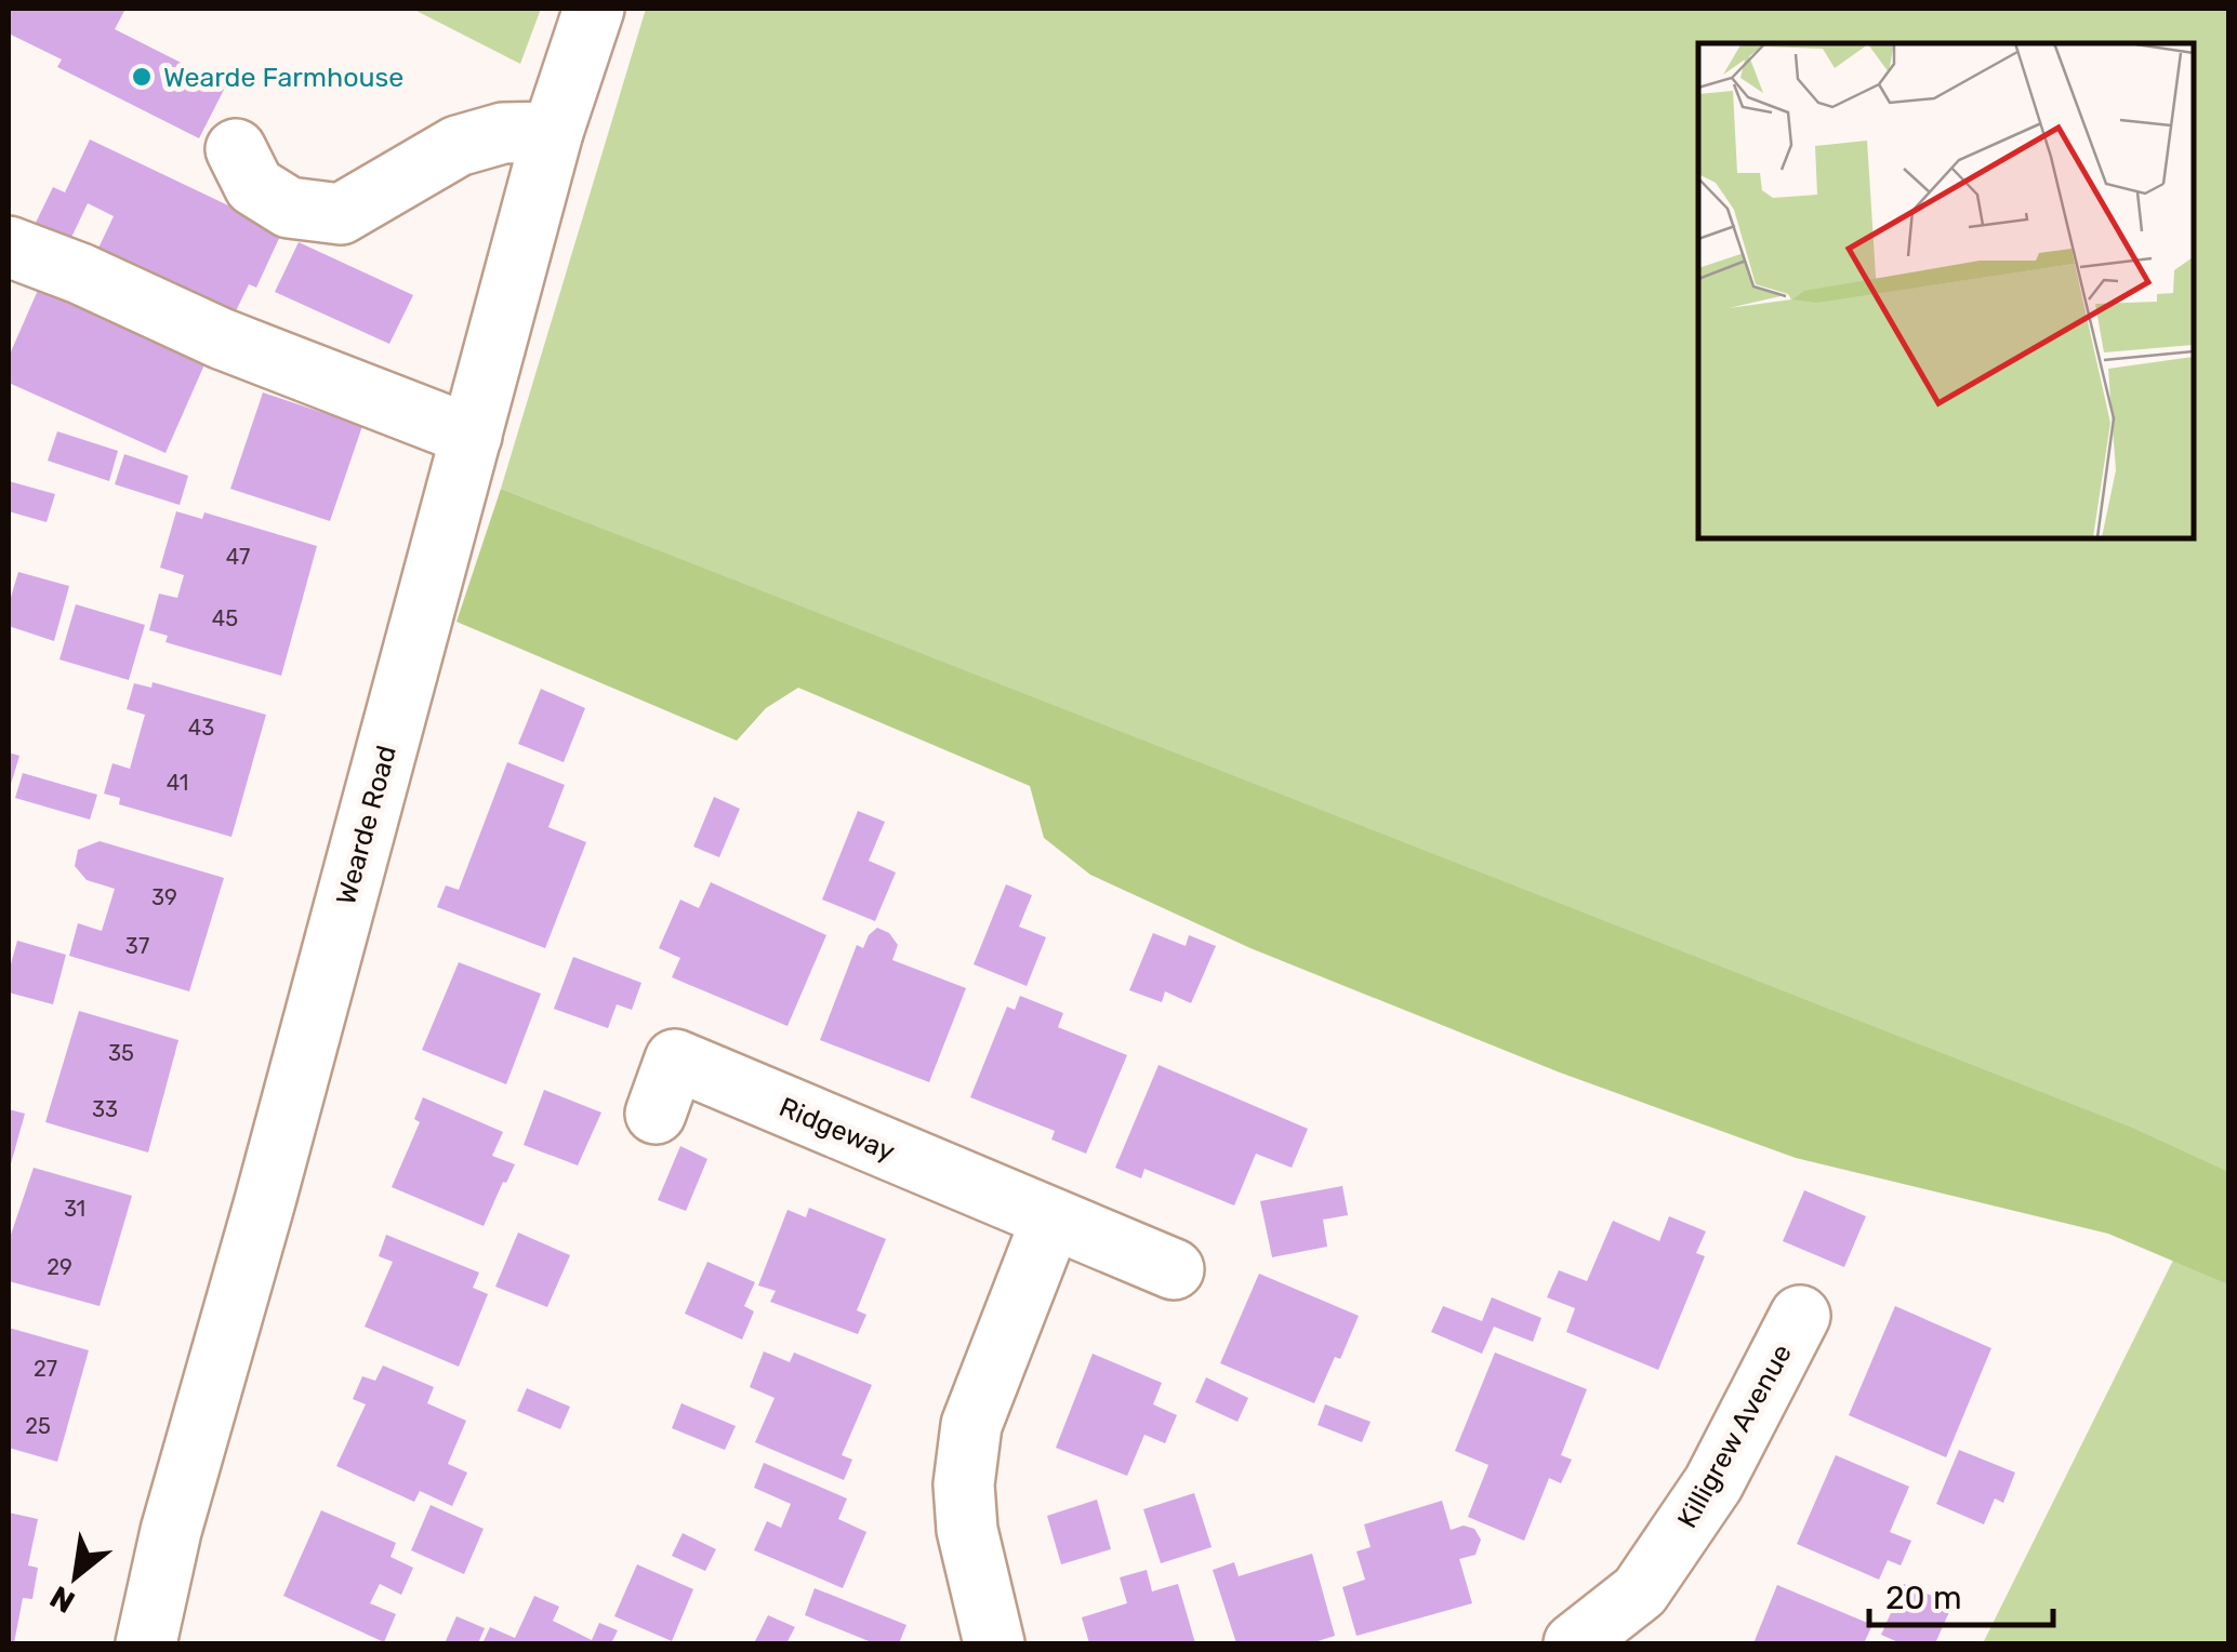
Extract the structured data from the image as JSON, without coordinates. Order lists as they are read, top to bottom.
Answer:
{
  "streets": {
    "street": ["Wearde Road", "Ridgeway", "Killigrew Avenue"]
  },
  "places": ["Wearde Farmhouse"],
  "house_numbers": [
    "47",
    "45",
    "43",
    "41",
    "39",
    "37",
    "35",
    "33",
    "31",
    "29",
    "27",
    "25"
  ],
  "scale_bar": "20 m",
  "north": "bottom left"
}
